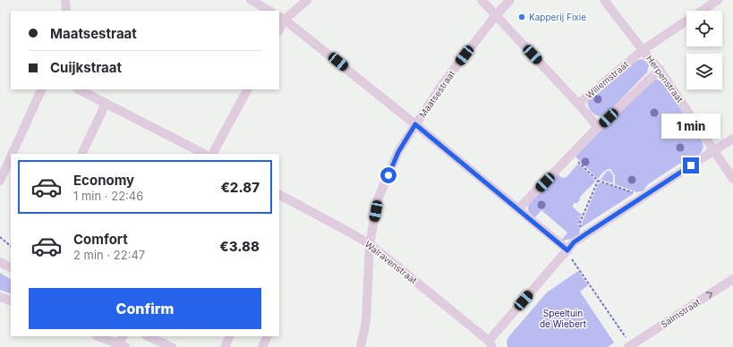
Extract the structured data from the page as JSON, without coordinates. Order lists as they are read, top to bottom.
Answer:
{
  "streets": {
    "street": [
      "Herpenstraat",
      "Willemstraat",
      "Maatsestraat",
      "Walravenstraat",
      "Salmstraat"
    ]
  },
  "crossings": [
    ["Herpenstraat", "Willemstraat"],
    ["Maatsestraat", "Walravenstraat"]
  ],
  "one_way": ["Salmstraat"],
  "parks": ["Speeltuin de Wiebert"],
  "places": ["Kapperij Fixie"],
  "page": {
    "banner": ["Maatsestraat", "Cuijkstraat"],
    "bubble": "1 min",
    "list": [
      {
        "name": "Economy",
        "note": "1 min · 22:46",
        "value": "€2.87"
      },
      {
        "name": "Comfort",
        "note": "2 min · 22:47",
        "value": "€3.88"
      }
    ],
    "buttons": "Confirm"
  }
}
